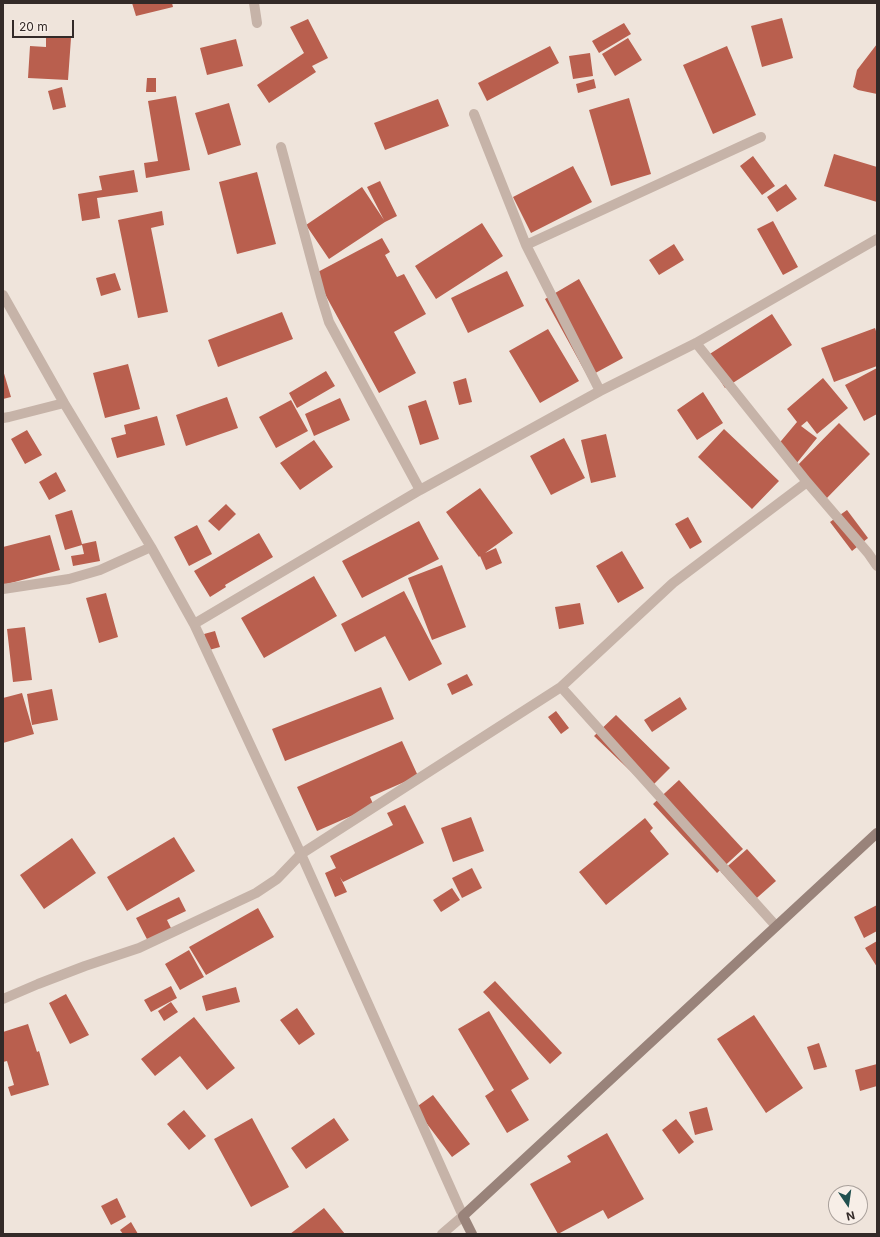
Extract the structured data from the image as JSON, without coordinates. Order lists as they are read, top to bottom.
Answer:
{
  "scale_bar": "20 m",
  "north": "bottom"
}
